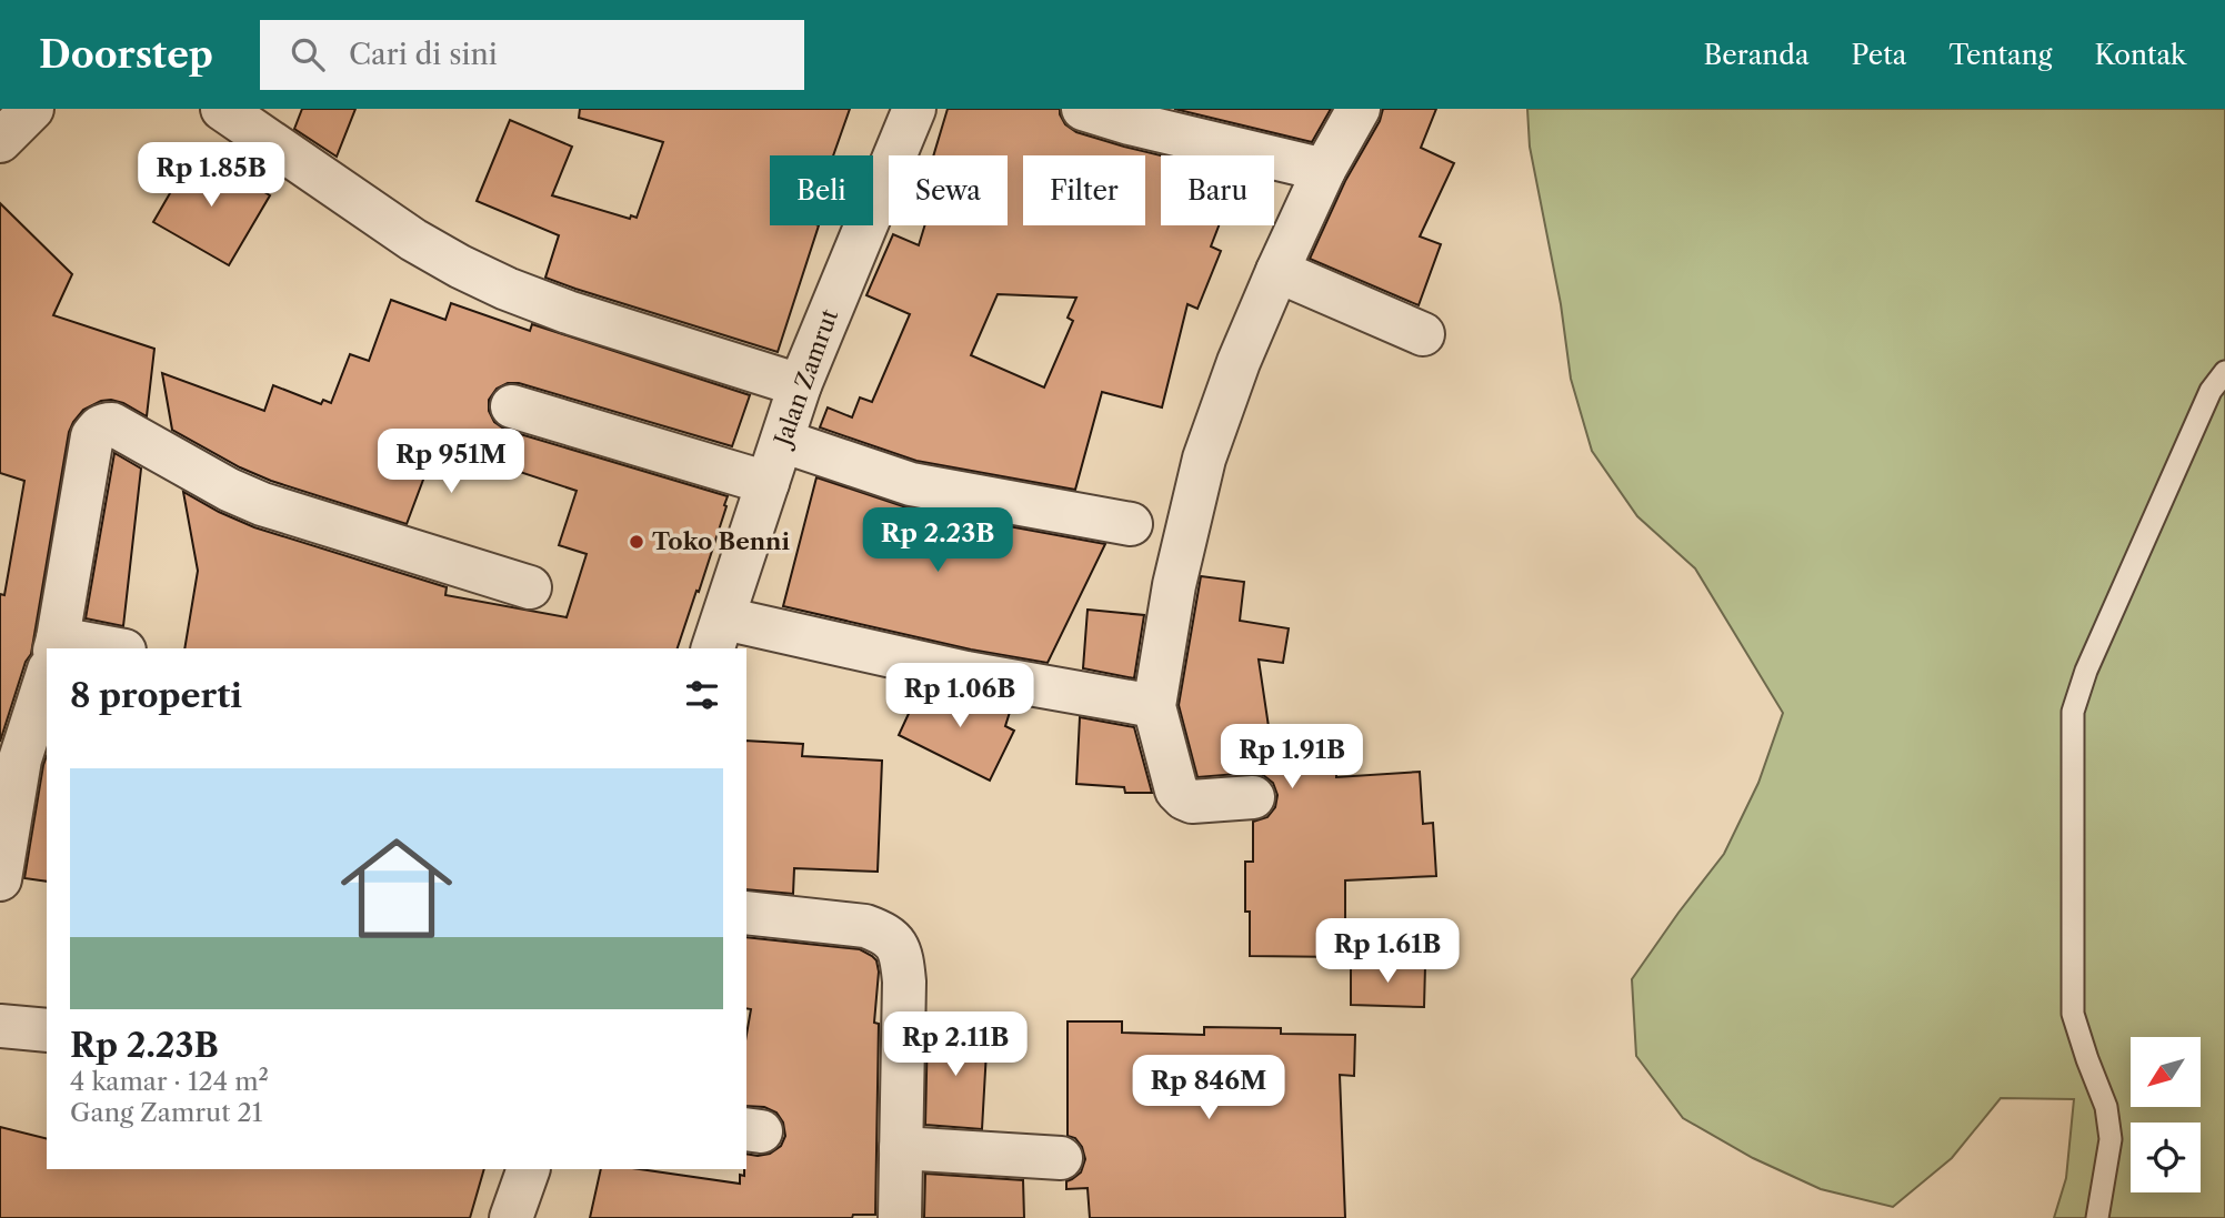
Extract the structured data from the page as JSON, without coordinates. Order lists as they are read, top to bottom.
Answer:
{
  "streets": {
    "street": ["Jalan Zamrut"]
  },
  "places": ["Toko Benni"],
  "north": "bottom left",
  "page": {
    "header": "Doorstep",
    "search": "Cari di sini",
    "nav": [
      "Beranda",
      "Peta",
      "Tentang",
      "Kontak"
    ],
    "price": [
      "Rp 1.85B",
      "Rp 951M",
      "Rp 2.23B",
      "Rp 1.06B",
      "Rp 1.91B",
      "Rp 1.61B",
      "Rp 2.11B",
      "Rp 846M"
    ],
    "chip": [
      "Beli",
      "Sewa",
      "Filter",
      "Baru"
    ],
    "heading": "8 properti",
    "list": [
      {
        "name": "Rp 2.23B",
        "note": "4 kamar · 124 m² · Gang Zamrut 21"
      }
    ]
  }
}
